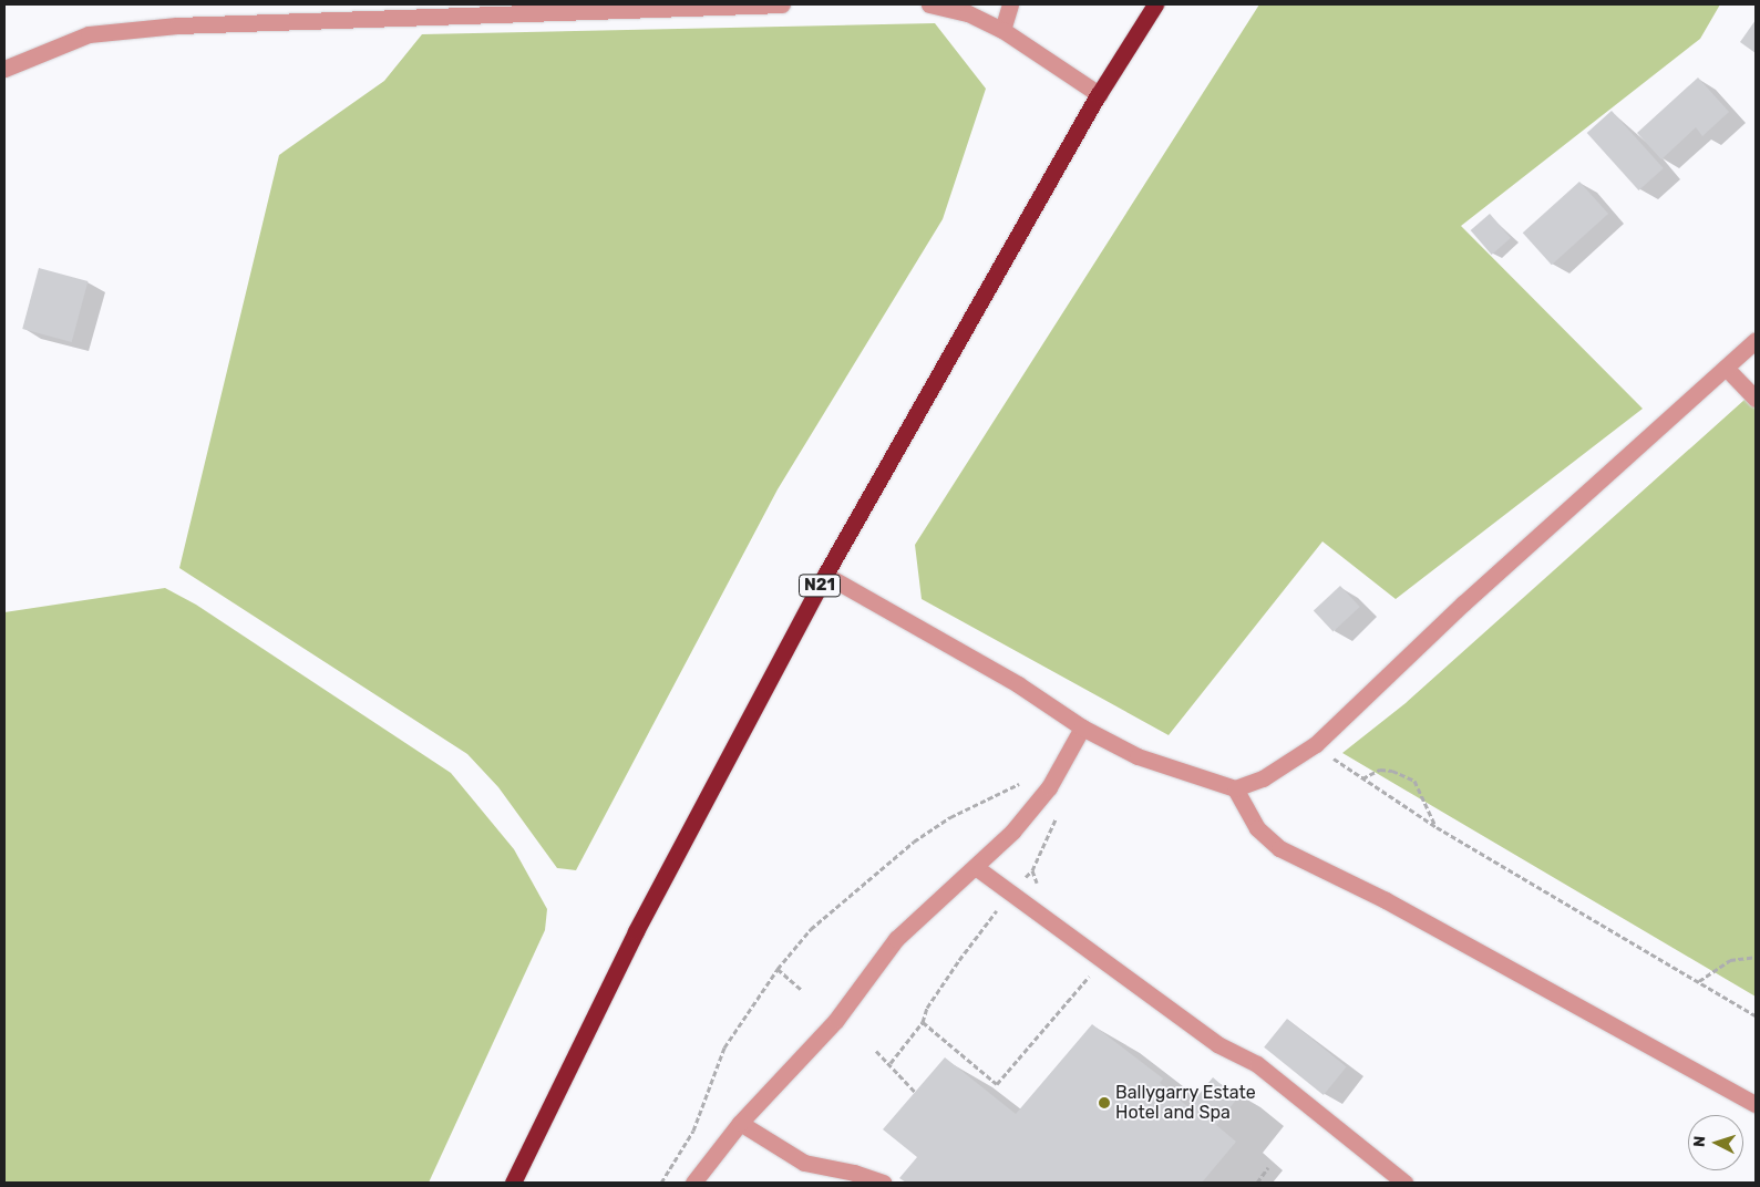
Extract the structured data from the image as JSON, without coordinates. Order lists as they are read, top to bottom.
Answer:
{
  "streets": {
    "highway": ["N21"]
  },
  "places": ["Ballygarry Estate Hotel and Spa"],
  "north": "left"
}
